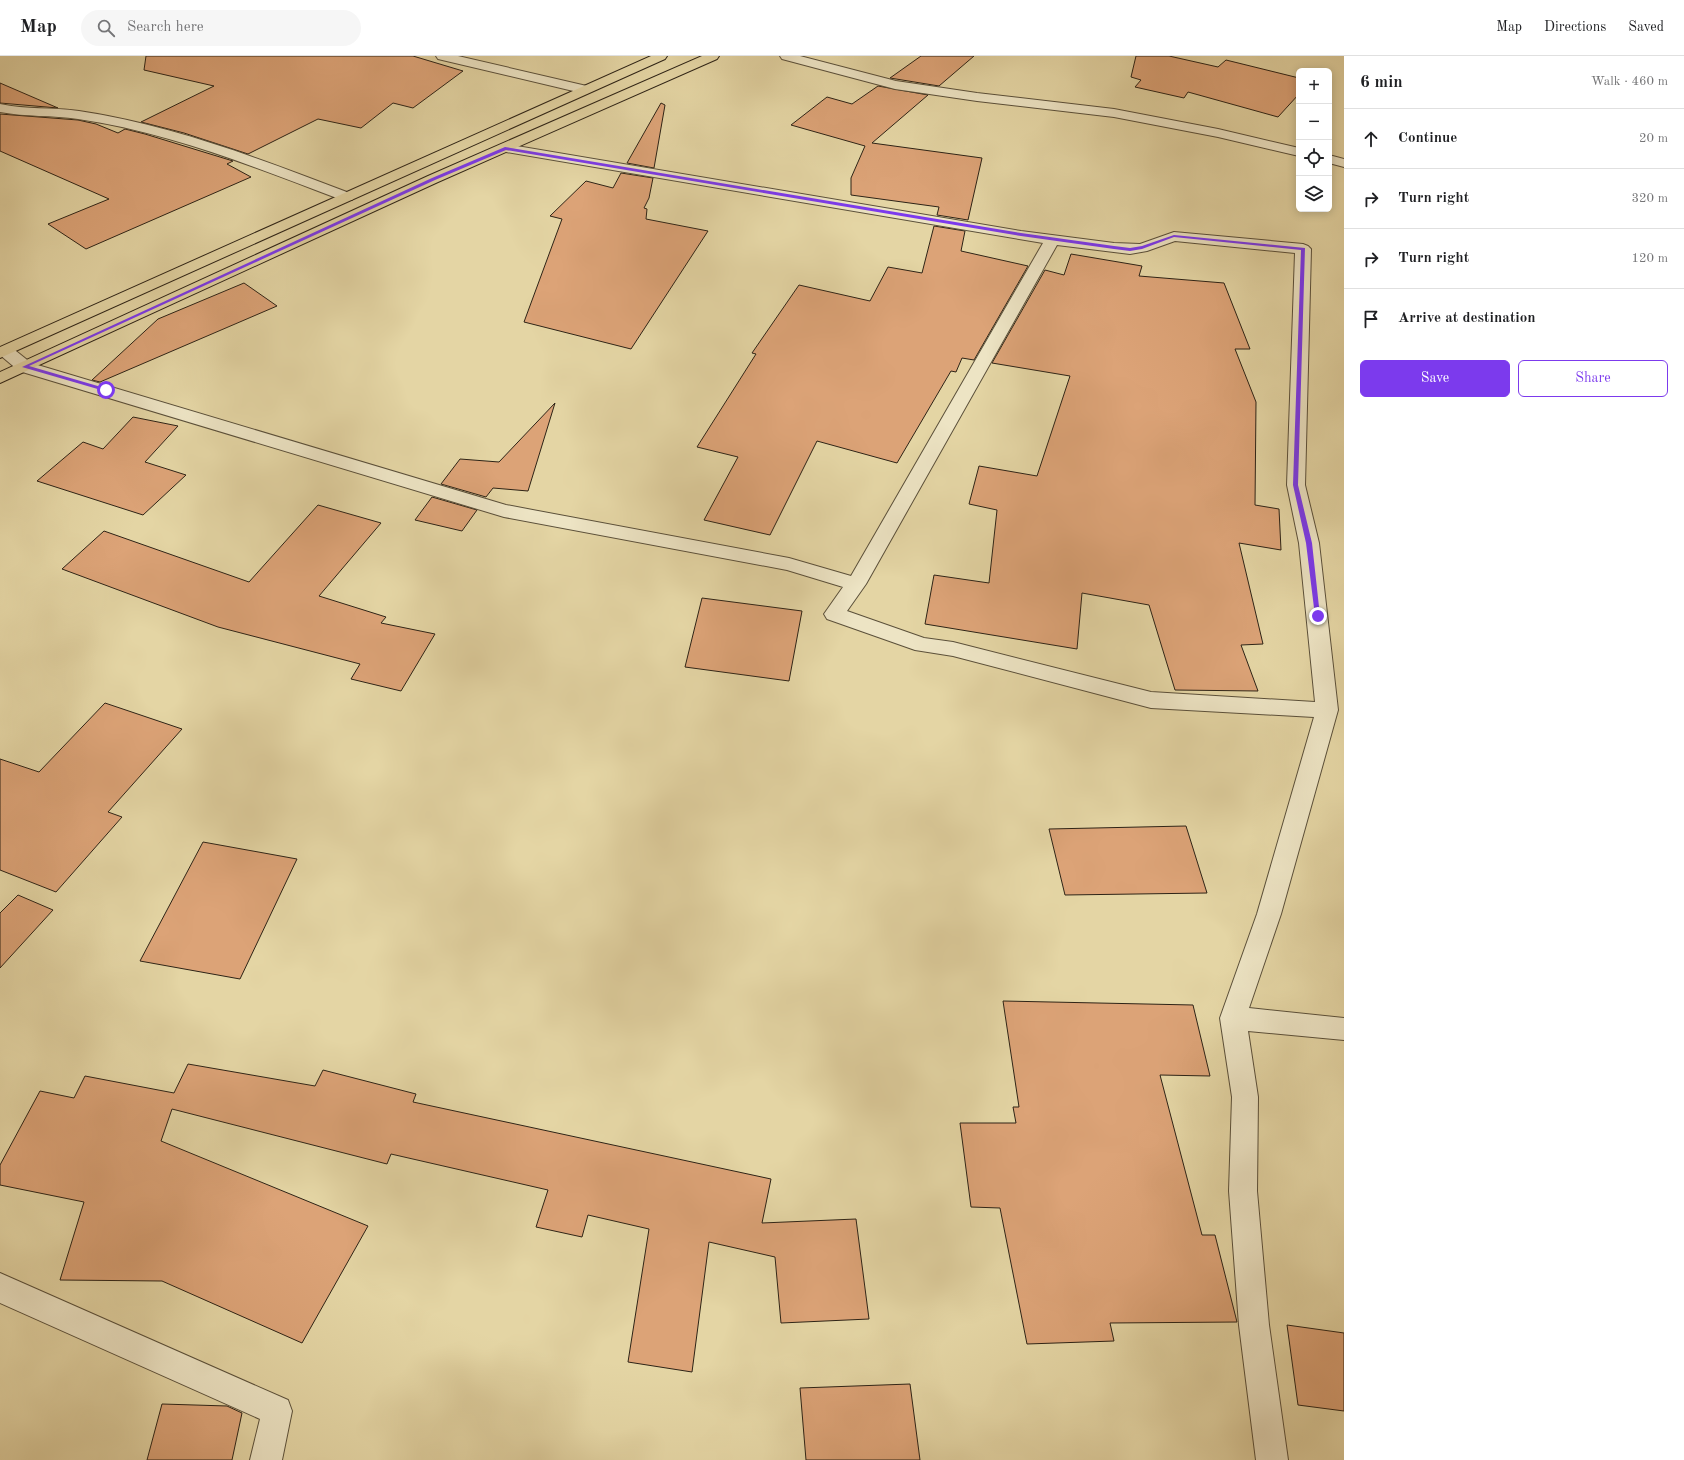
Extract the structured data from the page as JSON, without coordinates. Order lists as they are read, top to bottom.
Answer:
{
  "page": {
    "header": "Map",
    "search": "Search here",
    "nav": ["Map", "Directions", "Saved"],
    "heading": ["6 min", "Walk · 460 m"],
    "map_buttons": ["+", "−"],
    "list": [
      ["Continue", "20 m"],
      ["Turn right", "320 m"],
      ["Turn right", "120 m"],
      "Arrive at destination"
    ],
    "buttons": ["Save", "Share"]
  }
}
